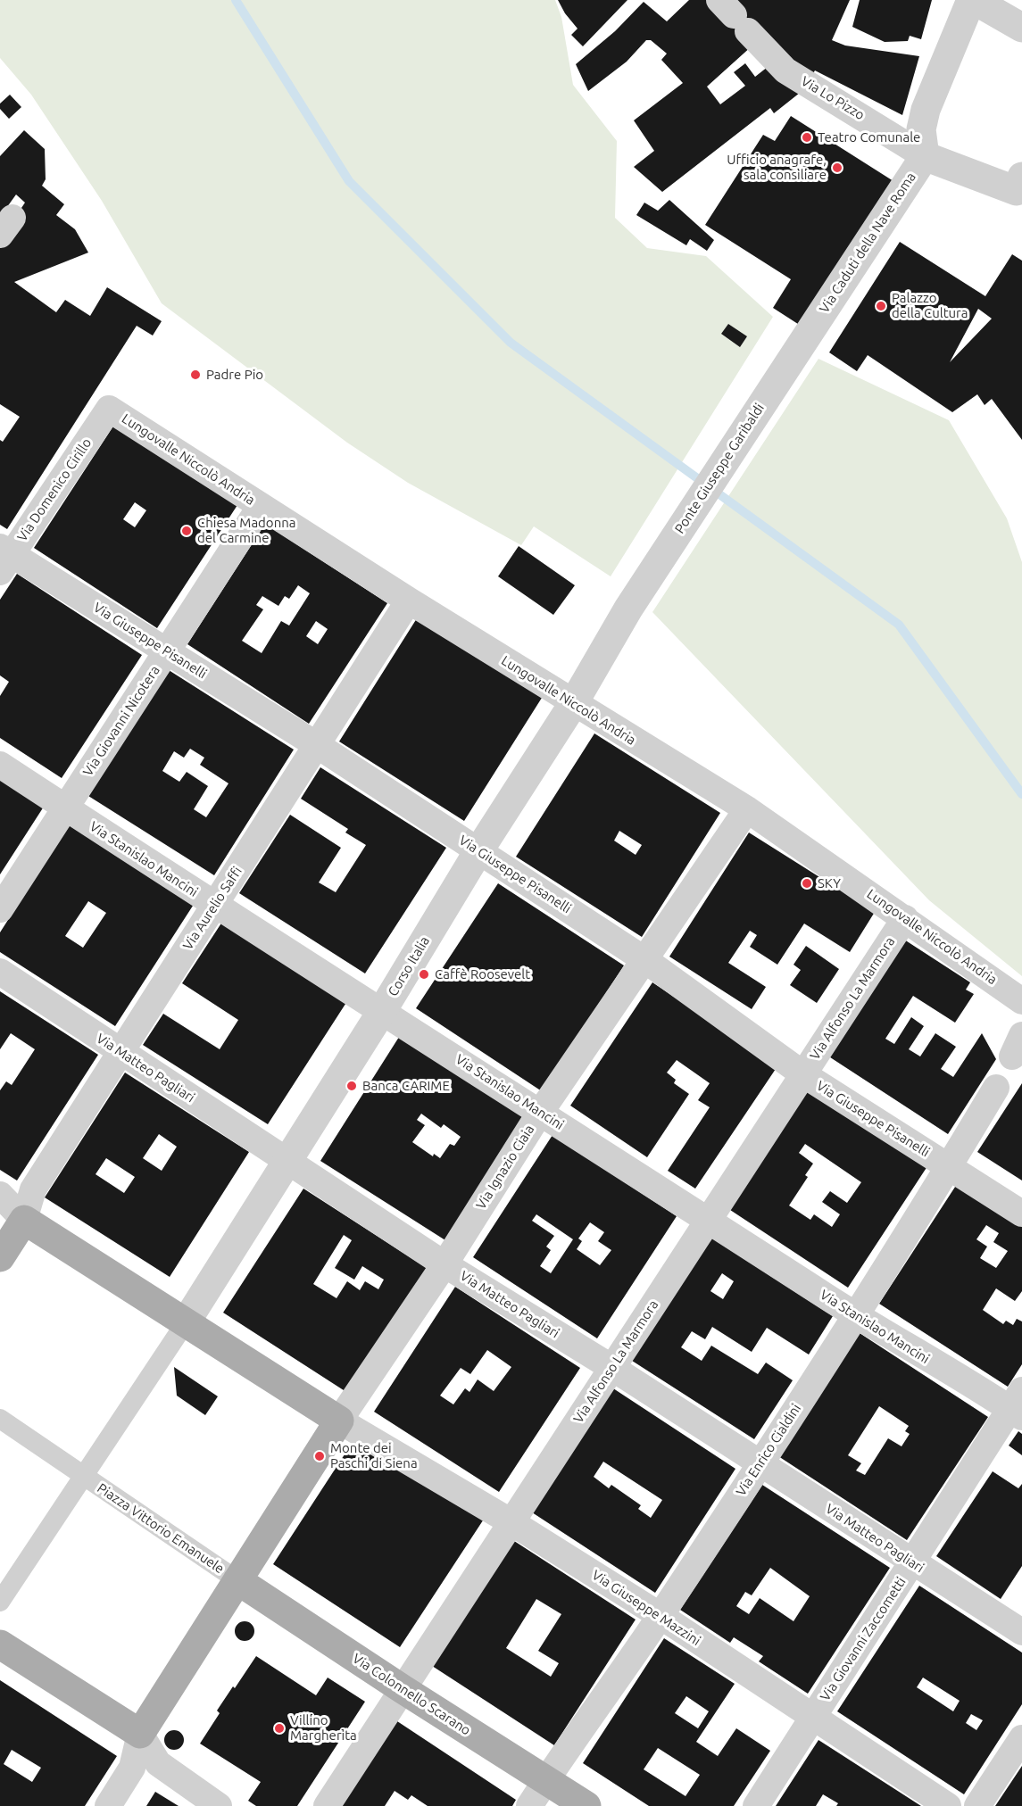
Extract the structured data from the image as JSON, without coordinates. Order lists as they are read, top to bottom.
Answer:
{
  "streets": {
    "main road": ["Via Colonnello Scarano"],
    "street": [
      "Via Lo Pizzo",
      "Via Caduti della Nave Roma",
      "Lungovalle Niccolò Andria",
      "Ponte Giuseppe Garibaldi",
      "Via Domenico Cirillo",
      "Via Giuseppe Pisanelli",
      "Via Giovanni Nicotera",
      "Via Stanislao Mancini",
      "Via Aurelio Saffi",
      "Corso Italia",
      "Via Alfonso La Marmora",
      "Via Matteo Pagliari",
      "Via Ignazio Ciaia",
      "Via Enrico Cialdini",
      "Piazza Vittorio Emanuele",
      "Via Giuseppe Mazzini",
      "Via Giovanni Zaccometti"
    ]
  },
  "crossings": [
    ["Via Lo Pizzo", "Via Caduti della Nave Roma"],
    ["Via Caduti della Nave Roma", "Ponte Giuseppe Garibaldi"],
    ["Lungovalle Niccolò Andria", "Via Domenico Cirillo"],
    ["Lungovalle Niccolò Andria", "Via Giovanni Nicotera"],
    ["Lungovalle Niccolò Andria", "Via Aurelio Saffi"],
    ["Lungovalle Niccolò Andria", "Corso Italia"],
    ["Lungovalle Niccolò Andria", "Via Alfonso La Marmora"],
    ["Lungovalle Niccolò Andria", "Via Ignazio Ciaia"],
    ["Ponte Giuseppe Garibaldi", "Corso Italia"],
    ["Via Domenico Cirillo", "Via Giuseppe Pisanelli"],
    ["Via Giuseppe Pisanelli", "Via Giovanni Nicotera"],
    ["Via Giuseppe Pisanelli", "Via Aurelio Saffi"],
    ["Via Giuseppe Pisanelli", "Corso Italia"],
    ["Via Giuseppe Pisanelli", "Via Alfonso La Marmora"],
    ["Via Giuseppe Pisanelli", "Via Ignazio Ciaia"],
    ["Via Giuseppe Pisanelli", "Via Enrico Cialdini"],
    ["Via Giovanni Nicotera", "Via Stanislao Mancini"],
    ["Via Stanislao Mancini", "Via Aurelio Saffi"],
    ["Via Stanislao Mancini", "Corso Italia"],
    ["Via Stanislao Mancini", "Via Alfonso La Marmora"],
    ["Via Stanislao Mancini", "Via Ignazio Ciaia"],
    ["Via Stanislao Mancini", "Via Enrico Cialdini"],
    ["Via Stanislao Mancini", "Via Giovanni Zaccometti"],
    ["Via Aurelio Saffi", "Via Matteo Pagliari"],
    ["Corso Italia", "Via Matteo Pagliari"],
    ["Corso Italia", "Piazza Vittorio Emanuele"],
    ["Via Alfonso La Marmora", "Via Matteo Pagliari"],
    ["Via Alfonso La Marmora", "Via Giuseppe Mazzini"],
    ["Via Alfonso La Marmora", "Via Colonnello Scarano"],
    ["Via Matteo Pagliari", "Via Ignazio Ciaia"],
    ["Via Matteo Pagliari", "Via Enrico Cialdini"],
    ["Via Matteo Pagliari", "Via Giovanni Zaccometti"],
    ["Via Ignazio Ciaia", "Via Giuseppe Mazzini"],
    ["Via Enrico Cialdini", "Via Giuseppe Mazzini"],
    ["Via Enrico Cialdini", "Via Colonnello Scarano"],
    ["Piazza Vittorio Emanuele", "Via Colonnello Scarano"],
    ["Via Giuseppe Mazzini", "Via Giovanni Zaccometti"]
  ],
  "places": [
    "Teatro Comunale",
    "Ufficio anagrafe, sala consiliare",
    "Palazzo della Cultura",
    "Padre Pio",
    "Chiesa Madonna del Carmine",
    "SKY",
    "Caffè Roosevelt",
    "Banca CARIME",
    "Monte dei Paschi di Siena",
    "Villino Margherita"
  ]
}
